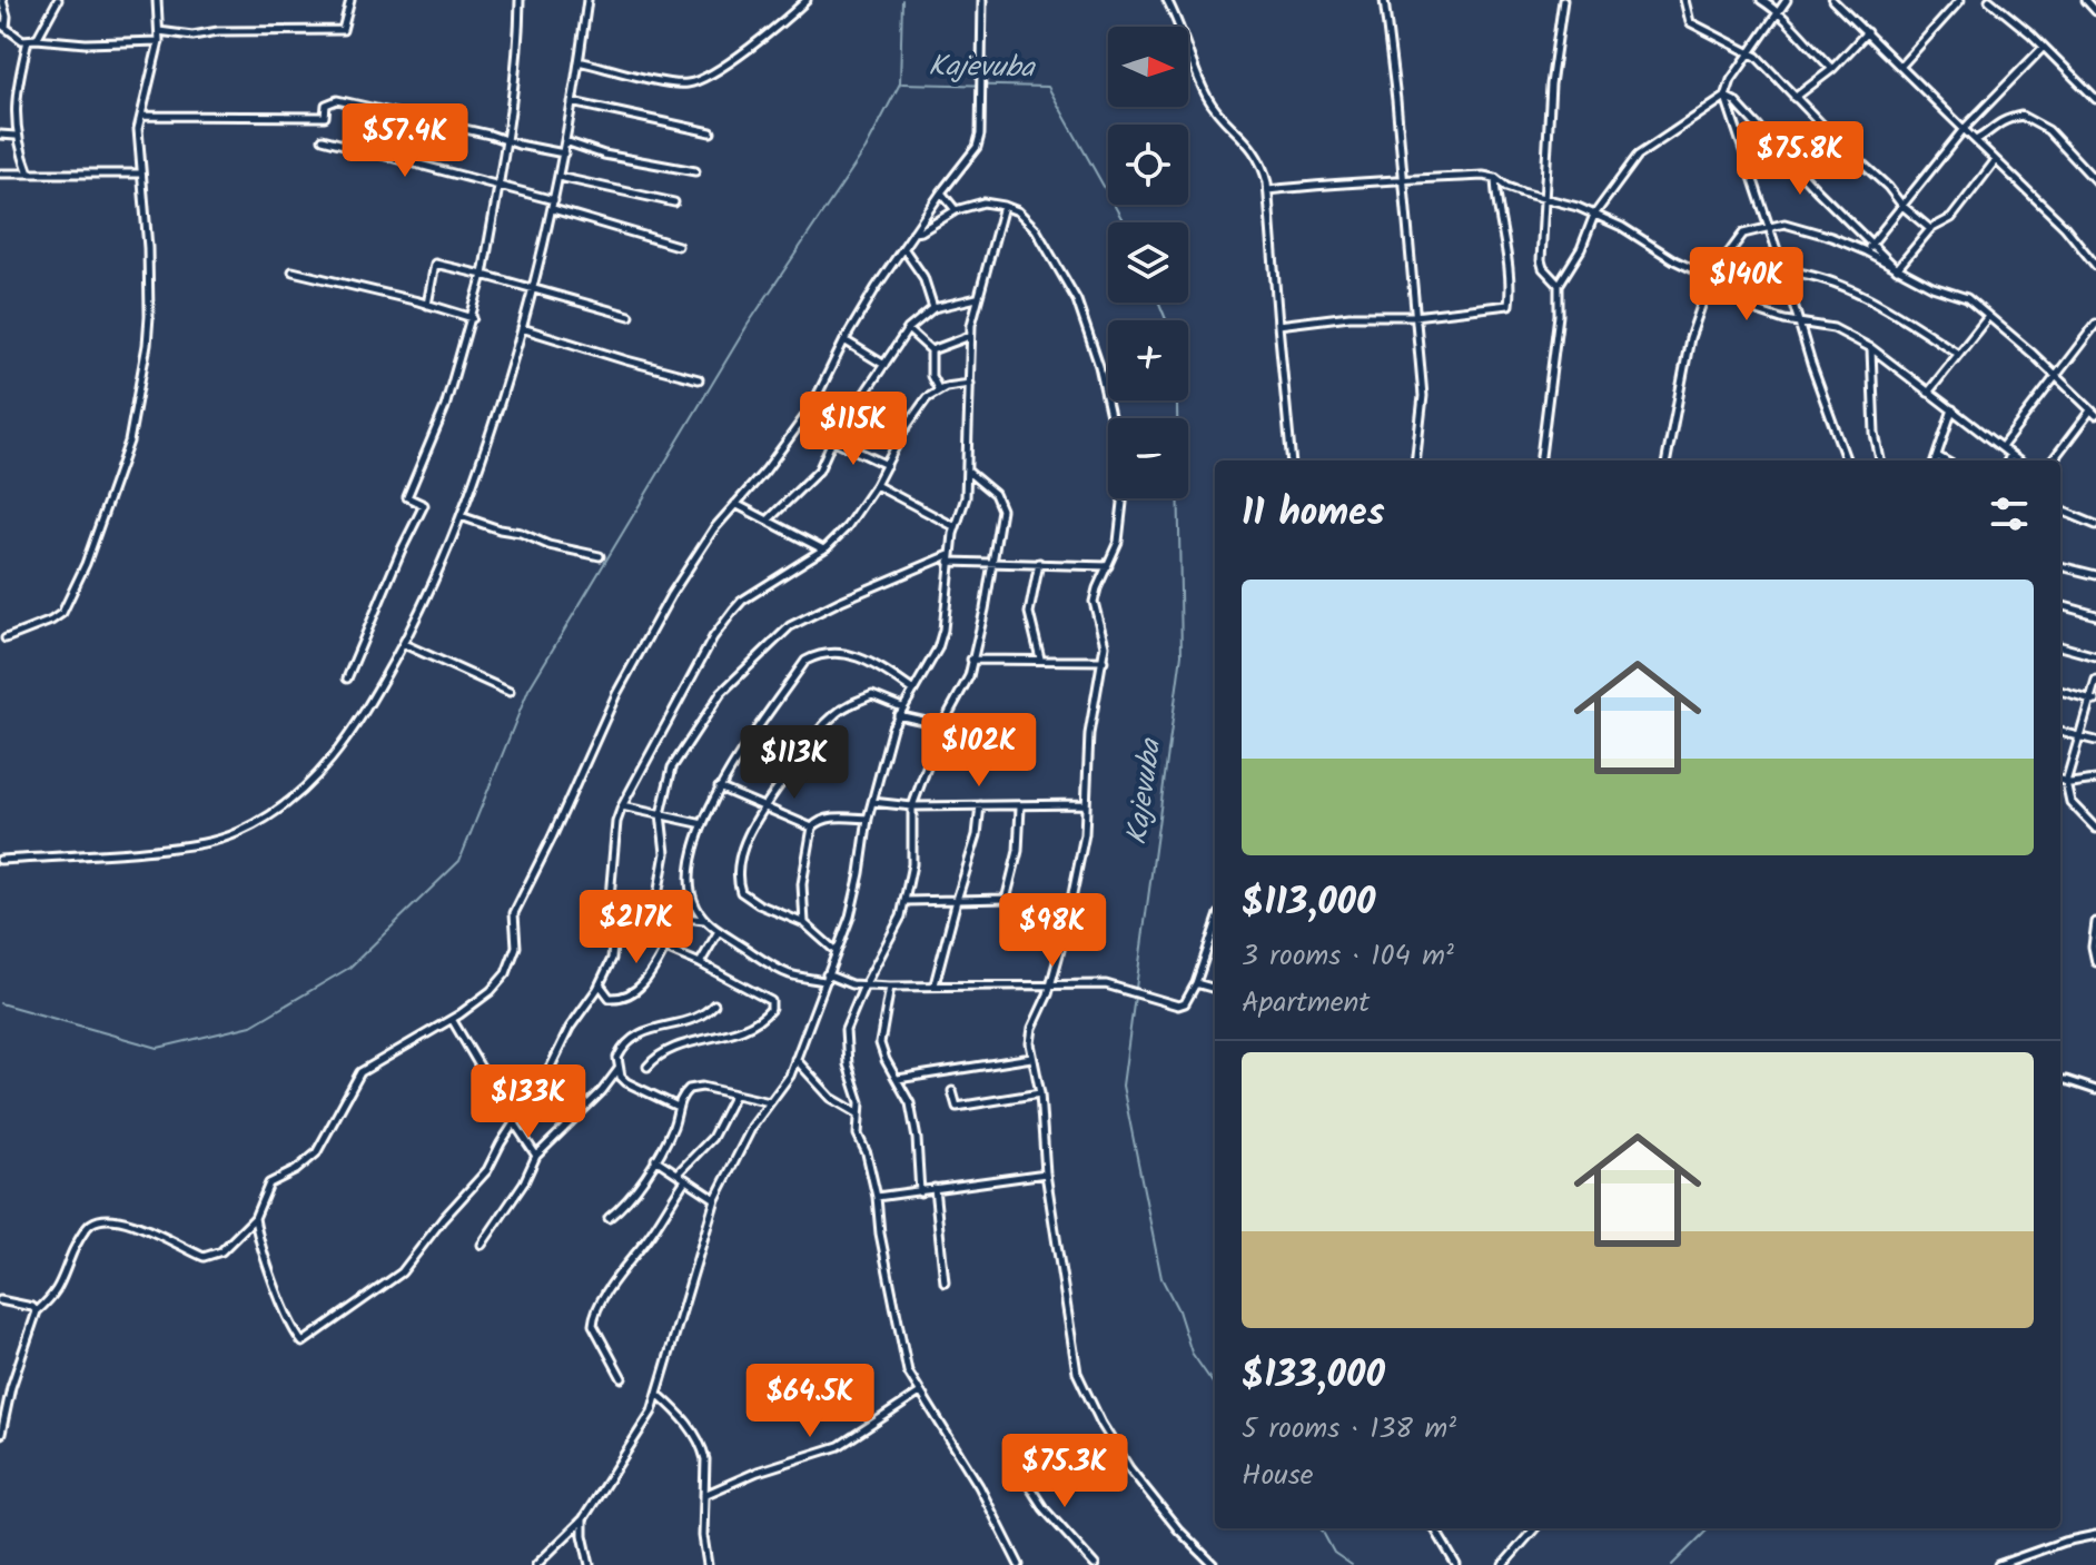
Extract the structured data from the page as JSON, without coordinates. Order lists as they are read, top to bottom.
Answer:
{
  "water": ["Kajevuba"],
  "north": "right",
  "page": {
    "map_buttons": ["+", "−"],
    "price": [
      "$57.4K",
      "$75.8K",
      "$140K",
      "$115K",
      "$102K",
      "$113K",
      "$217K",
      "$98K",
      "$133K",
      "$64.5K",
      "$75.3K"
    ],
    "heading": "11 homes",
    "list": [
      {
        "name": "$113,000",
        "note": "3 rooms · 104 m² · Apartment"
      },
      {
        "name": "$133,000",
        "note": "5 rooms · 138 m² · House"
      }
    ]
  }
}
